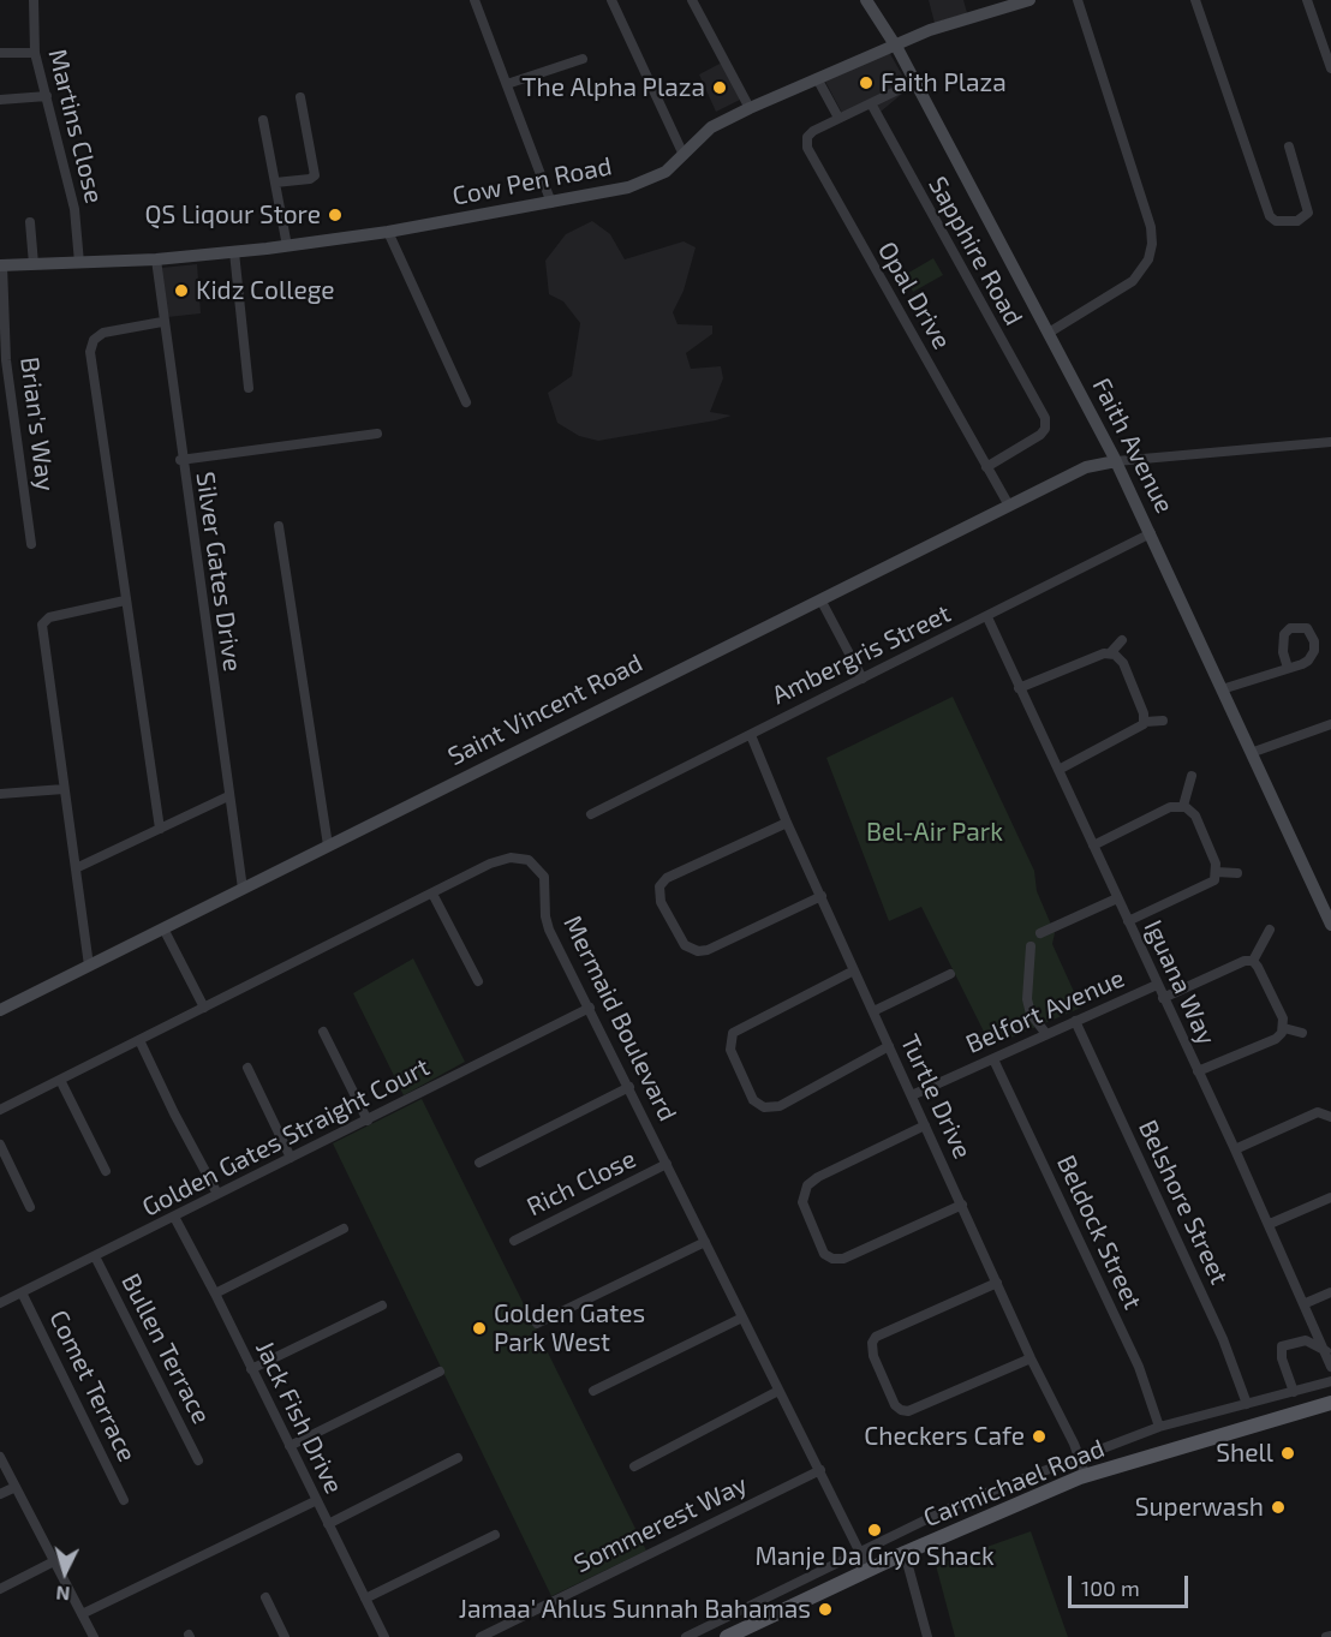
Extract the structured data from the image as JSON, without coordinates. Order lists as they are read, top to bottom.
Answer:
{
  "streets": {
    "main road": ["Carmichael Road"],
    "street": [
      "Martins Close",
      "Cow Pen Road",
      "Sapphire Road",
      "Opal Drive",
      "Brian's Way",
      "Faith Avenue",
      "Silver Gates Drive",
      "Ambergris Street",
      "Saint Vincent Road",
      "Iguana Way",
      "Belfort Avenue",
      "Mermaid Boulevard",
      "Turtle Drive",
      "Golden Gates Straight Court",
      "Rich Close",
      "Belshore Street",
      "Beldock Street",
      "Bullen Terrace",
      "Comet Terrace",
      "Jack Fish Drive",
      "Sommerest Way"
    ]
  },
  "crossings": [
    ["Martins Close", "Cow Pen Road"],
    ["Cow Pen Road", "Brian's Way"],
    ["Cow Pen Road", "Faith Avenue"],
    ["Cow Pen Road", "Silver Gates Drive"],
    ["Sapphire Road", "Opal Drive"],
    ["Opal Drive", "Saint Vincent Road"],
    ["Faith Avenue", "Ambergris Street"],
    ["Faith Avenue", "Saint Vincent Road"],
    ["Silver Gates Drive", "Saint Vincent Road"],
    ["Ambergris Street", "Iguana Way"],
    ["Ambergris Street", "Turtle Drive"],
    ["Iguana Way", "Belfort Avenue"],
    ["Belfort Avenue", "Turtle Drive"],
    ["Belfort Avenue", "Belshore Street"],
    ["Belfort Avenue", "Beldock Street"],
    ["Mermaid Boulevard", "Golden Gates Straight Court"],
    ["Mermaid Boulevard", "Rich Close"],
    ["Mermaid Boulevard", "Carmichael Road"],
    ["Mermaid Boulevard", "Sommerest Way"],
    ["Turtle Drive", "Carmichael Road"],
    ["Golden Gates Straight Court", "Bullen Terrace"],
    ["Golden Gates Straight Court", "Comet Terrace"],
    ["Golden Gates Straight Court", "Jack Fish Drive"]
  ],
  "parks": ["Bel-Air Park"],
  "places": [
    "Faith Plaza",
    "The Alpha Plaza",
    "QS Liqour Store",
    "Kidz College",
    "Golden Gates Park West",
    "Checkers Cafe",
    "Shell",
    "Superwash",
    "Manje Da Gryo Shack",
    "Jamaa' Ahlus Sunnah Bahamas"
  ],
  "scale_bar": "100 m",
  "north": "bottom"
}
